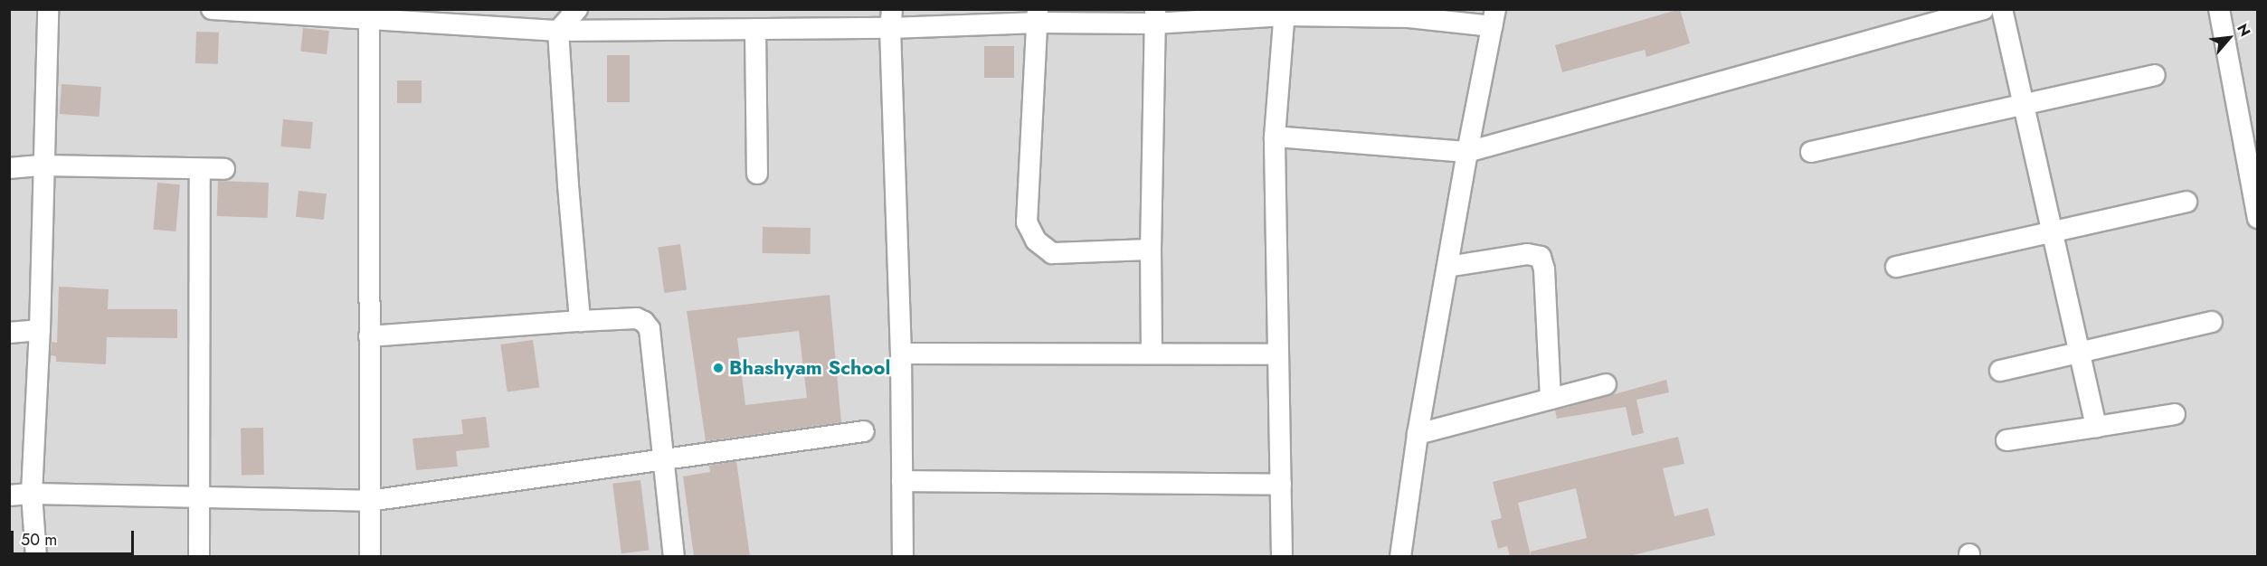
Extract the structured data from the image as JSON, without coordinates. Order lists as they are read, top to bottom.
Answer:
{
  "places": ["Bhashyam School"],
  "scale_bar": "50 m",
  "north": "top right"
}
